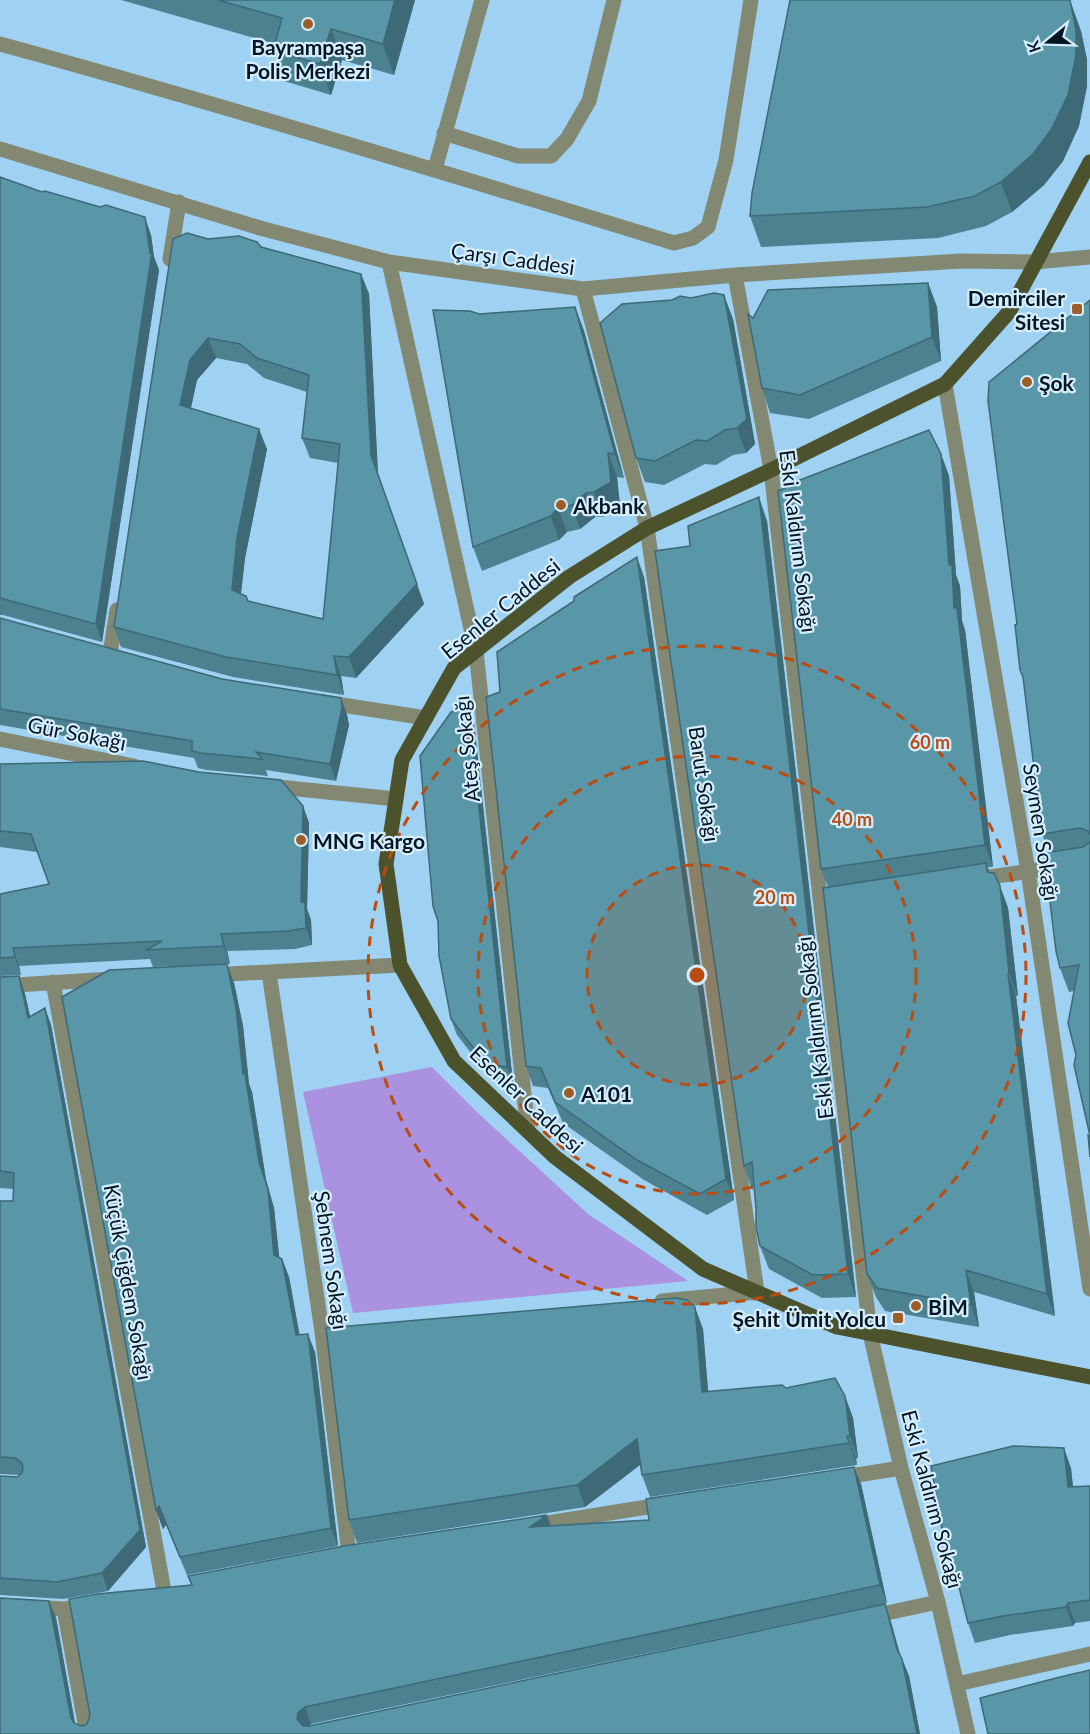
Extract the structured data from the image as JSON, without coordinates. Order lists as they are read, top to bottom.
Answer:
{
  "streets": {
    "main road": ["Esenler Caddesi"],
    "street": [
      "Çarşı Caddesi",
      "Eski Kaldırım Sokağı",
      "Gür Sokağı",
      "Ateş Sokağı",
      "Barut Sokağı",
      "Seymen Sokağı",
      "Şebnem Sokağı",
      "Küçük Çiğdem Sokağı"
    ]
  },
  "crossings": [
    ["Çarşı Caddesi", "Eski Kaldırım Sokağı"],
    ["Çarşı Caddesi", "Esenler Caddesi"],
    ["Çarşı Caddesi", "Ateş Sokağı"],
    ["Çarşı Caddesi", "Barut Sokağı"],
    ["Eski Kaldırım Sokağı", "Esenler Caddesi"],
    ["Esenler Caddesi", "Ateş Sokağı"],
    ["Esenler Caddesi", "Barut Sokağı"],
    ["Esenler Caddesi", "Seymen Sokağı"]
  ],
  "places": {
    "other": [
      "Bayrampaşa Polis Merkezi",
      "Şok",
      "Akbank",
      "MNG Kargo",
      "A101",
      "BİM"
    ],
    "transit": ["Demirciler Sitesi", "Şehit Ümit Yolcu"]
  },
  "north": "left",
  "rings": ["60 m", "40 m", "20 m"]
}
